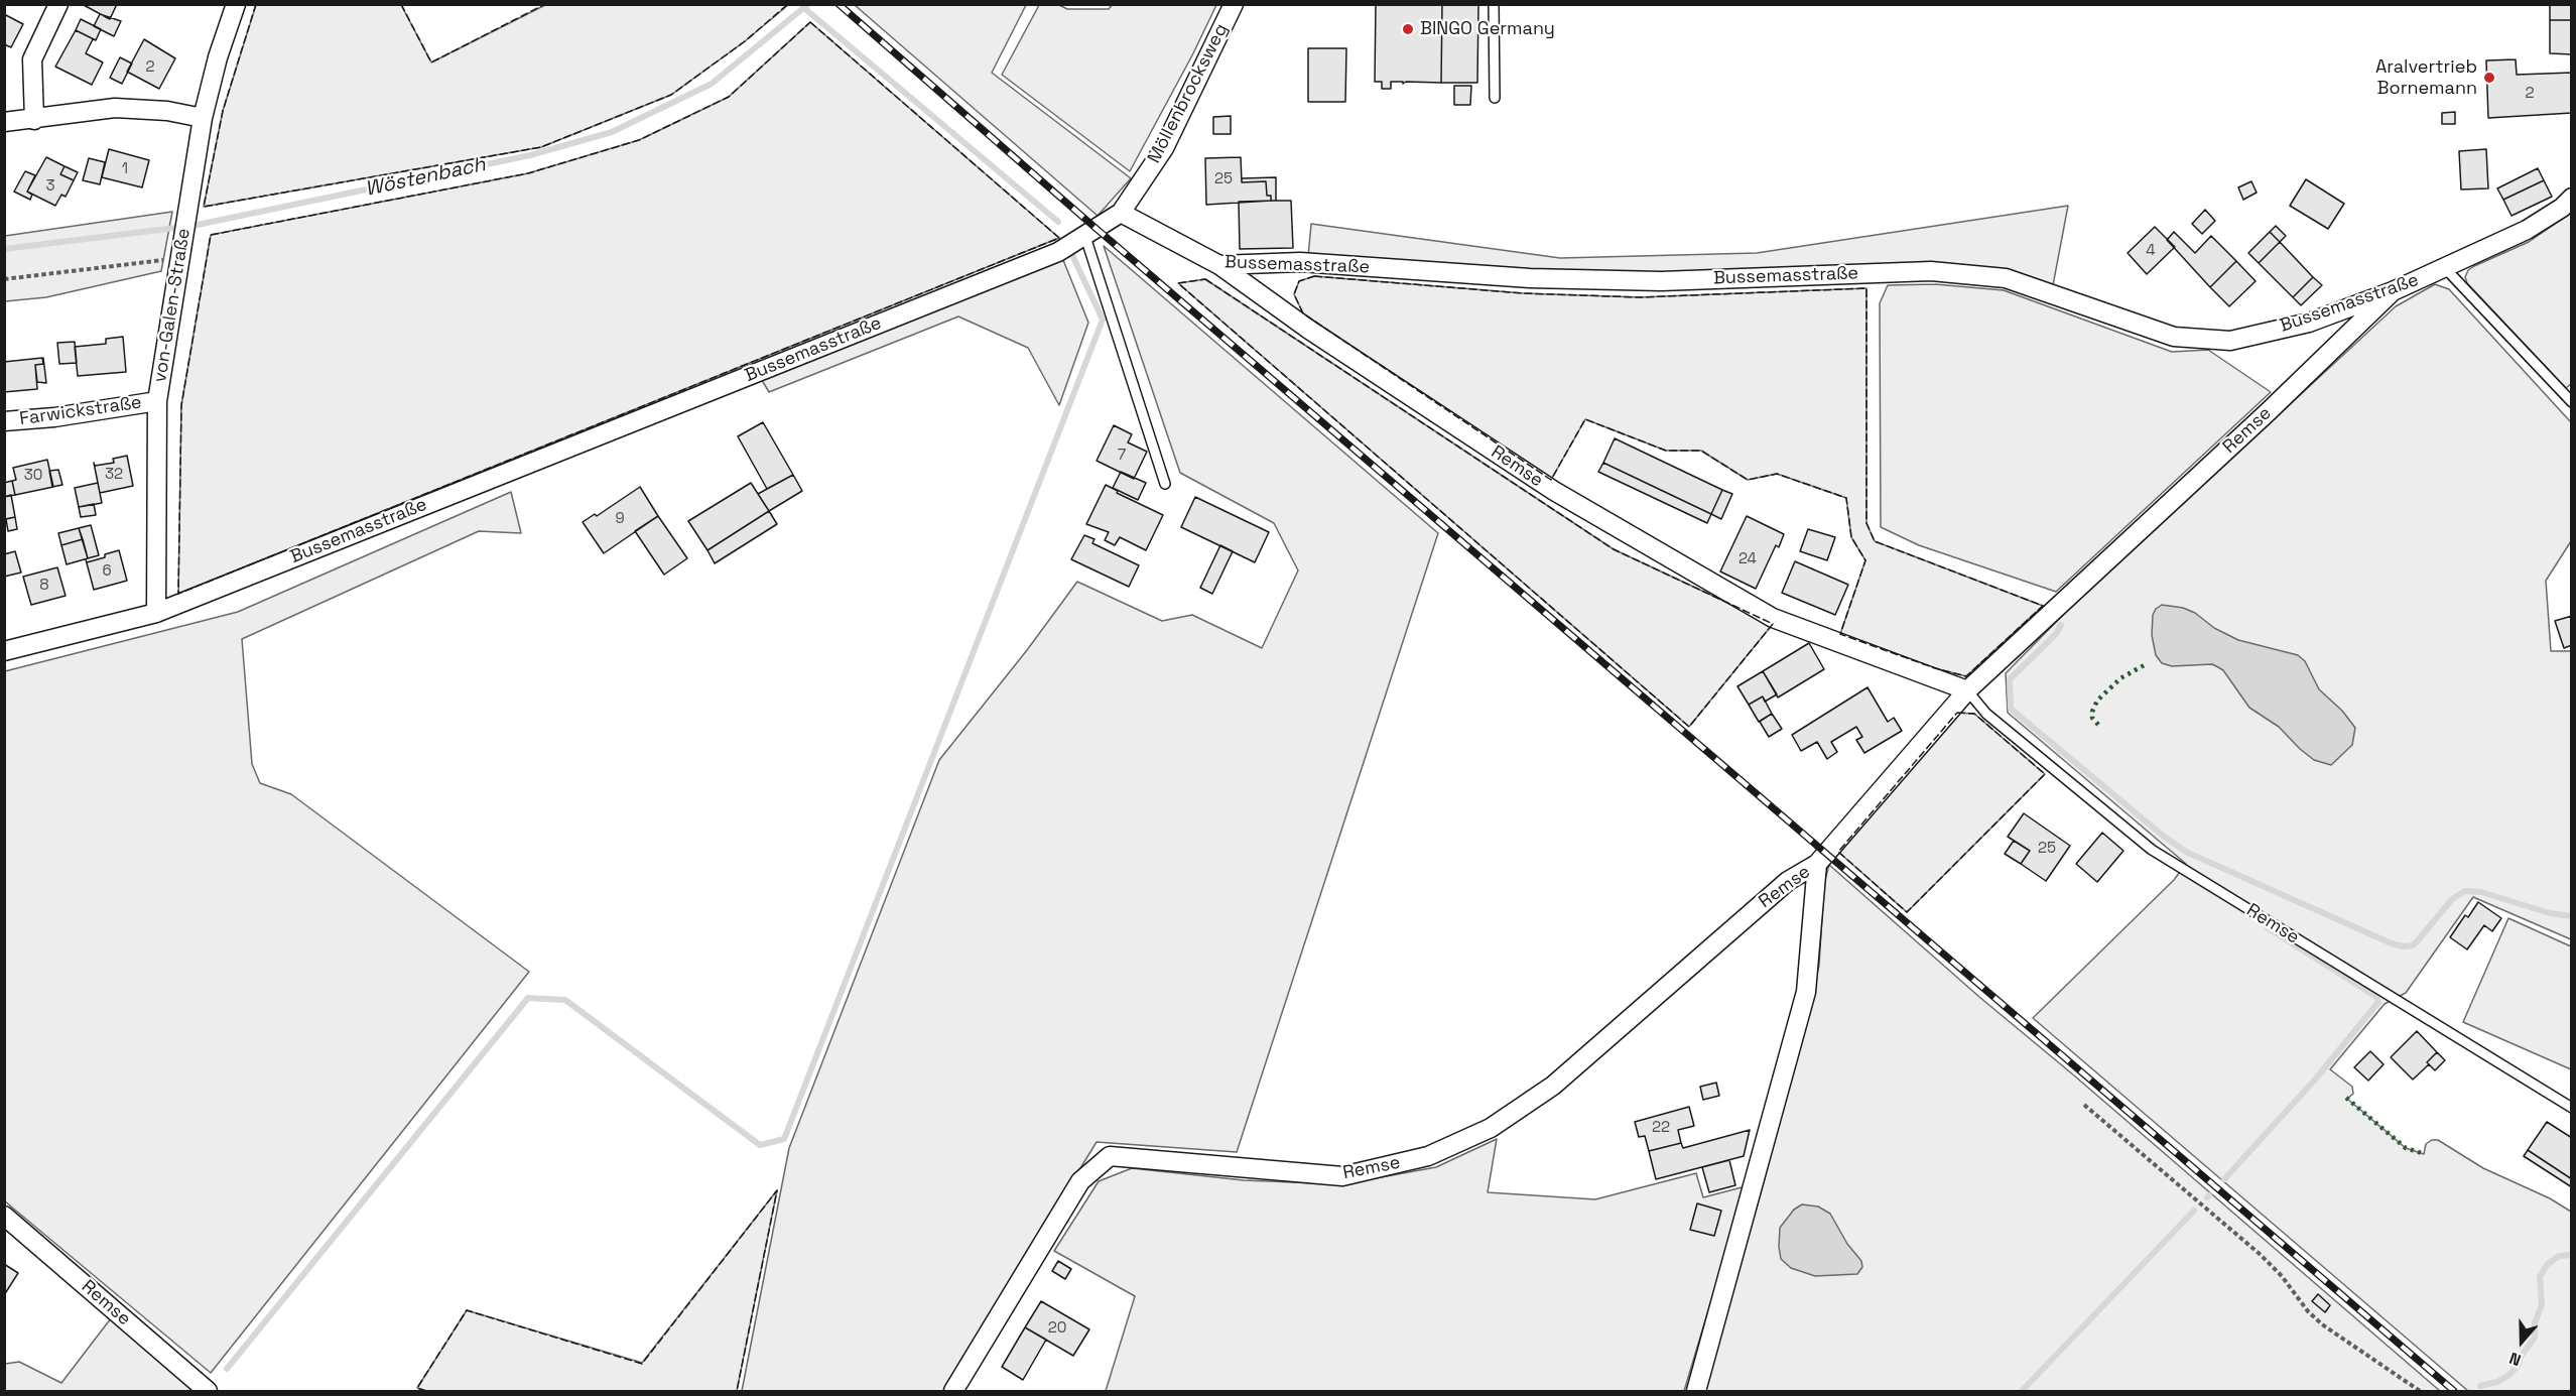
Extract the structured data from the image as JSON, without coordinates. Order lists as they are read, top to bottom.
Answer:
{
  "streets": {
    "street": [
      "Möllenbrocksweg",
      "Bussemasstraße",
      "von-Galen-Straße",
      "Farwickstraße",
      "Remse"
    ]
  },
  "crossings": [
    ["Möllenbrocksweg", "Bussemasstraße"],
    ["Bussemasstraße", "von-Galen-Straße"],
    ["Bussemasstraße", "Remse"],
    ["von-Galen-Straße", "Farwickstraße"]
  ],
  "water": ["Wöstenbach"],
  "places": ["BINGO Germany", "Aralvertrieb Bornemann"],
  "house_numbers": [
    "2",
    "2",
    "1",
    "25",
    "3",
    "4",
    "7",
    "32",
    "30",
    "9",
    "24",
    "6",
    "8",
    "25",
    "22",
    "20"
  ],
  "north": "bottom"
}
